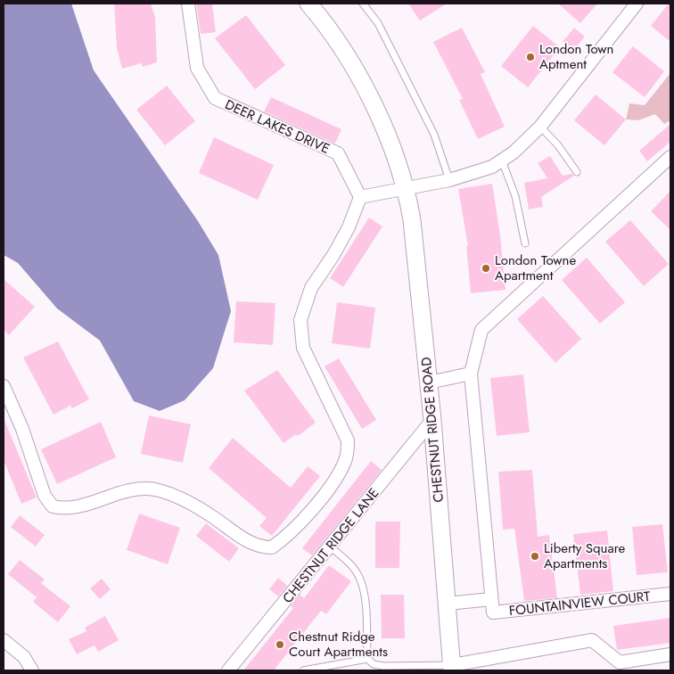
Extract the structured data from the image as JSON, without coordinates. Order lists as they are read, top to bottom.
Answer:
{
  "streets": {
    "street": [
      "DEER LAKES DRIVE",
      "CHESTNUT RIDGE ROAD",
      "CHESTNUT RIDGE LANE",
      "FOUNTAINVIEW COURT"
    ]
  },
  "crossings": [
    ["CHESTNUT RIDGE ROAD", "CHESTNUT RIDGE LANE"],
    ["CHESTNUT RIDGE ROAD", "FOUNTAINVIEW COURT"]
  ],
  "places": [
    "London Town Aptment",
    "London Towne Apartment",
    "Liberty Square Apartments",
    "Chestnut Ridge Court Apartments"
  ]
}
